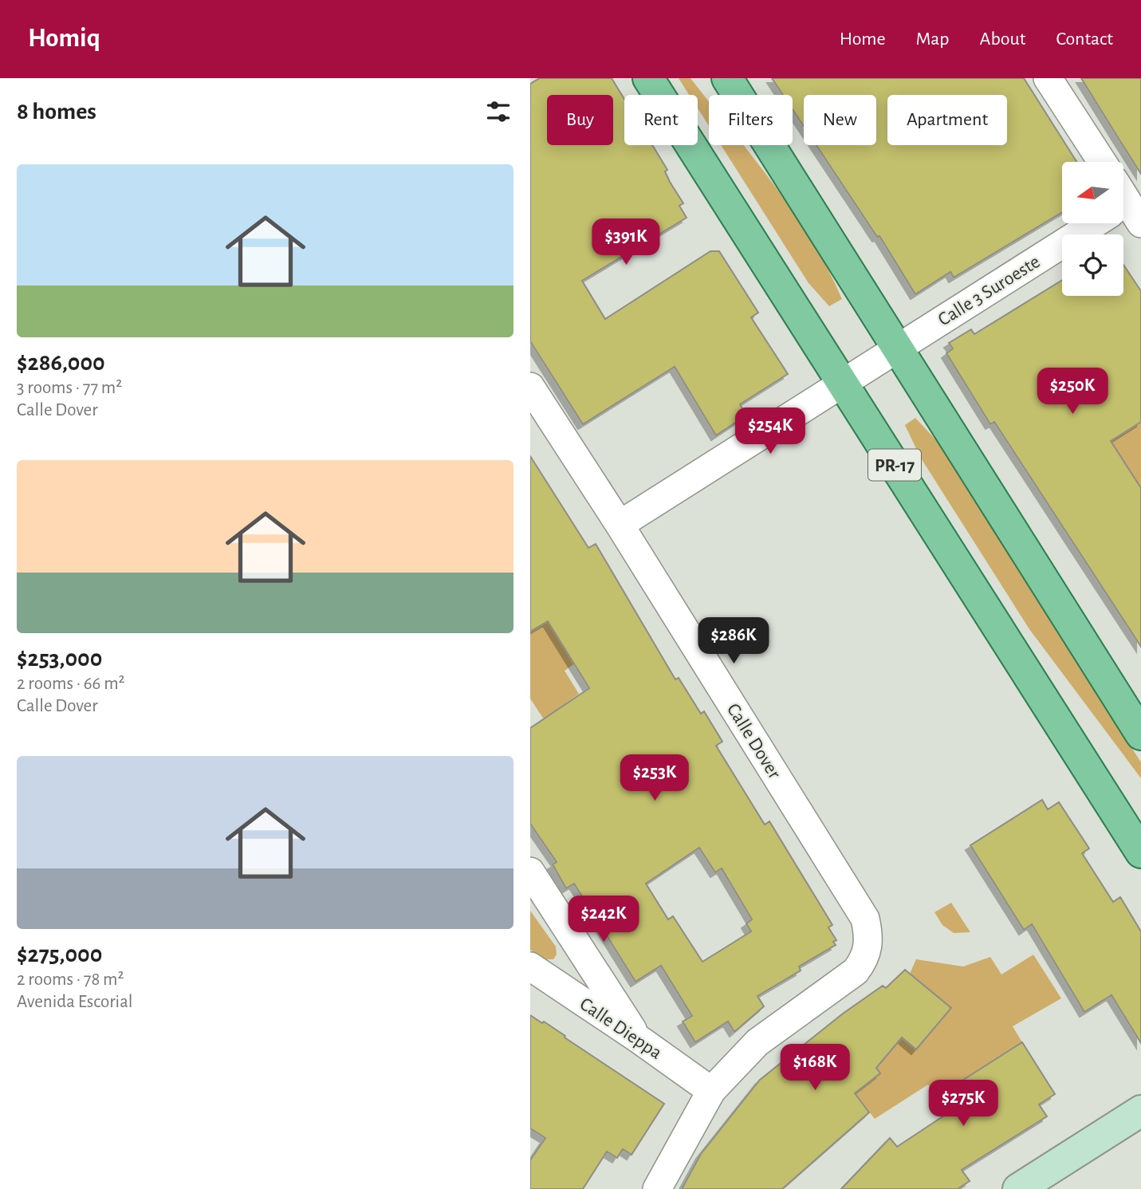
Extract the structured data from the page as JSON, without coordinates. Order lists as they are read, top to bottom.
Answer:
{
  "streets": {
    "main road": ["PR-17"],
    "street": ["Calle 3 Suroeste", "Calle Dover", "Calle Dieppa"]
  },
  "crossings": [
    ["Calle 3 Suroeste", "PR-17"],
    ["Calle 3 Suroeste", "Calle Dover"],
    ["Calle Dover", "Calle Dieppa"]
  ],
  "north": "left",
  "page": {
    "header": "Homiq",
    "nav": [
      "Home",
      "Map",
      "About",
      "Contact"
    ],
    "heading": "8 homes",
    "chip": [
      "Buy",
      "Rent",
      "Filters",
      "New",
      "Apartment"
    ],
    "list": [
      {
        "name": "$286,000",
        "note": "3 rooms · 77 m² · Calle Dover"
      },
      {
        "name": "$253,000",
        "note": "2 rooms · 66 m² · Calle Dover"
      },
      {
        "name": "$275,000",
        "note": "2 rooms · 78 m² · Avenida Escorial"
      }
    ],
    "price": [
      "$391K",
      "$250K",
      "$254K",
      "$286K",
      "$253K",
      "$242K",
      "$168K",
      "$275K"
    ]
  }
}
